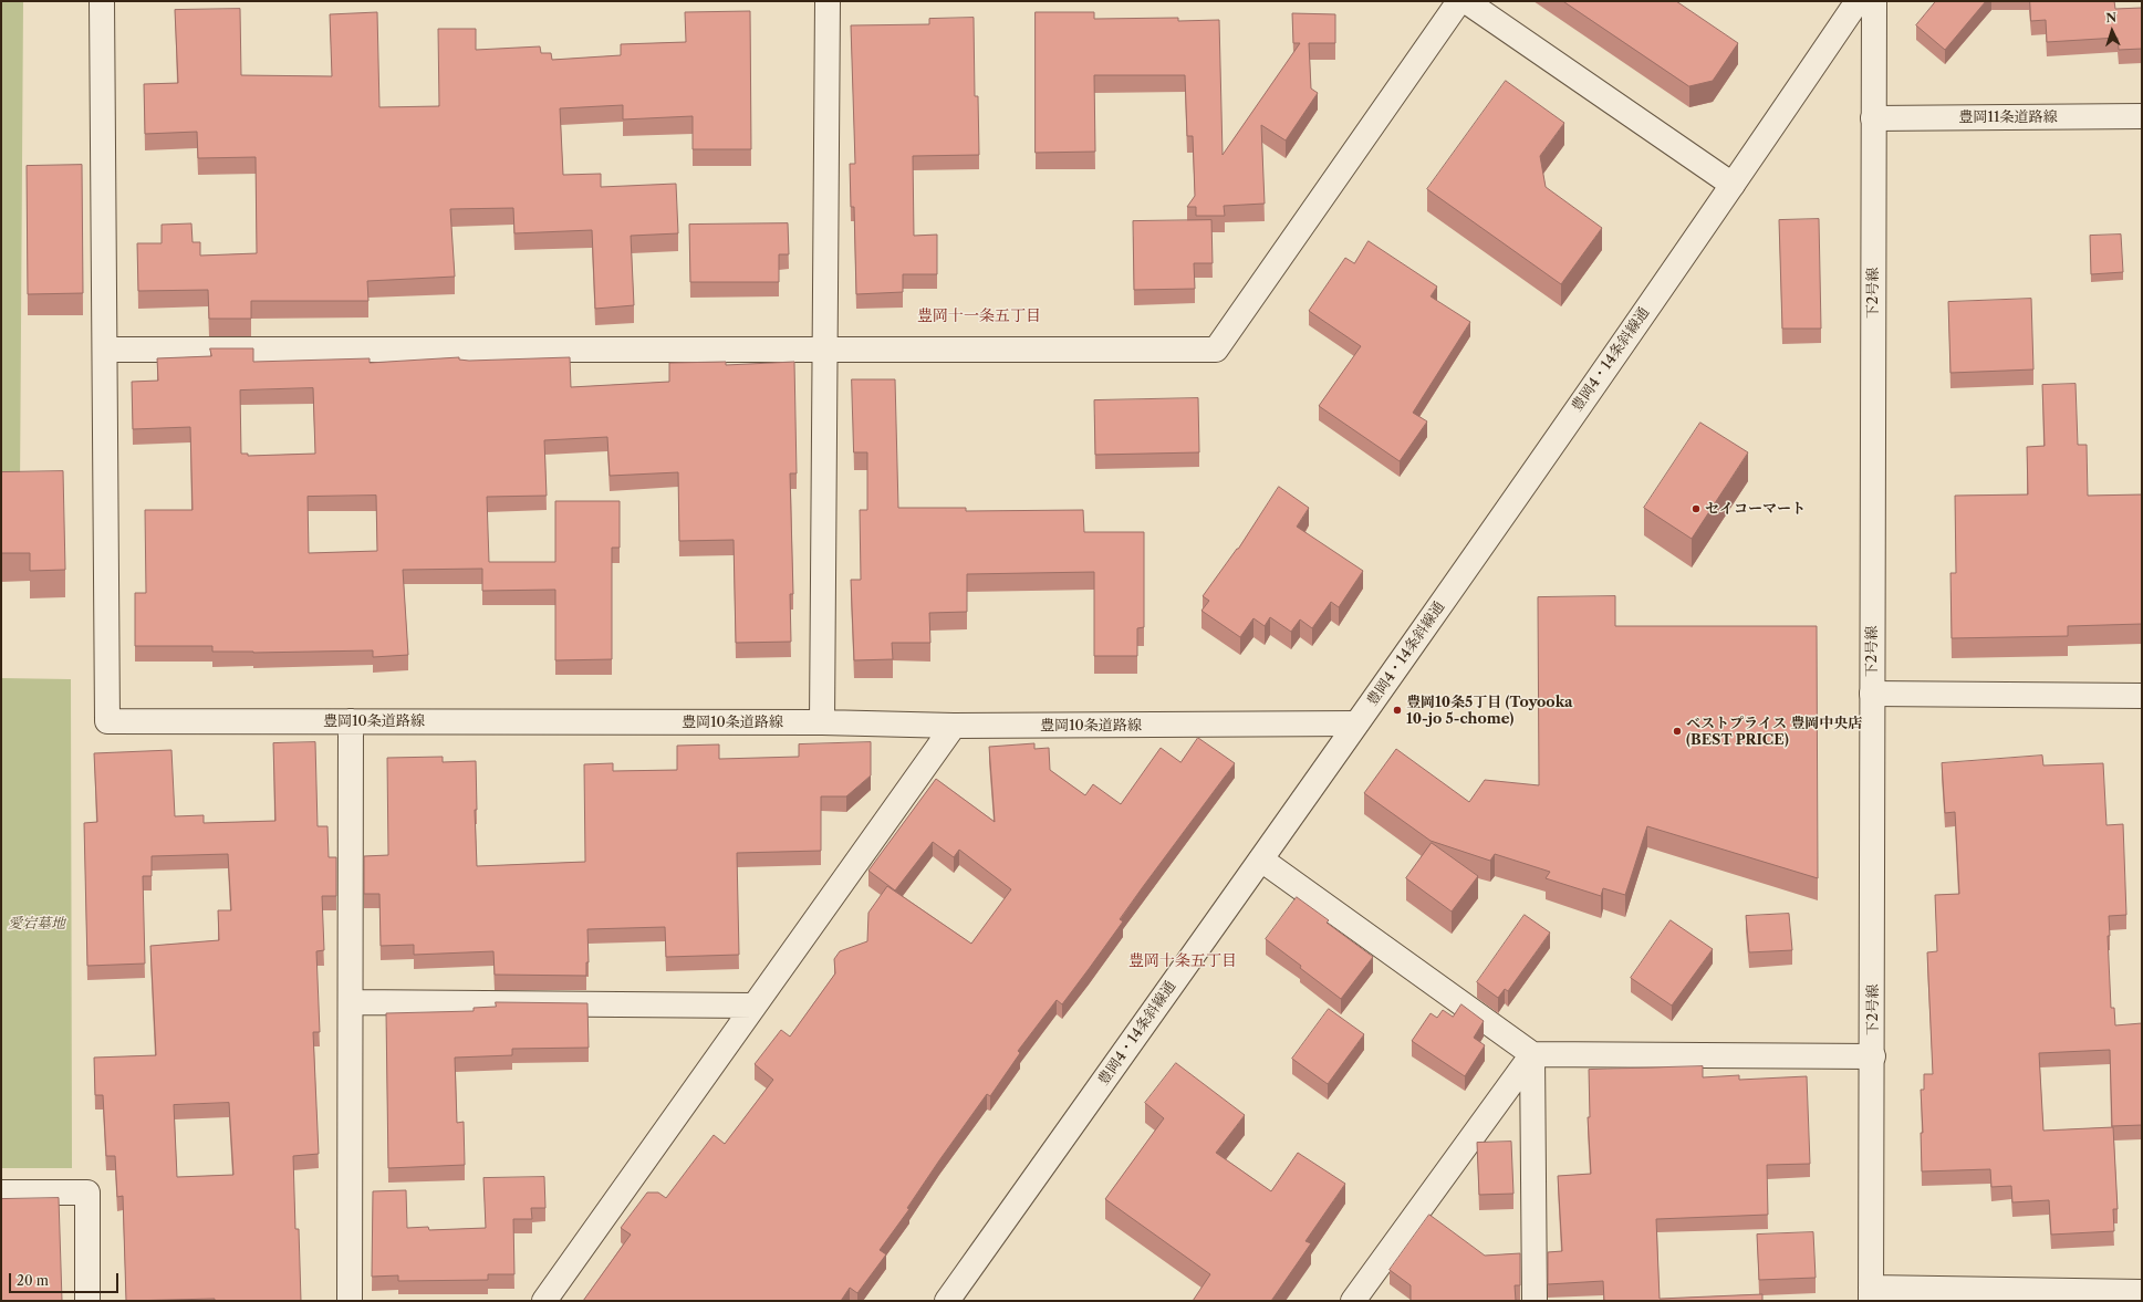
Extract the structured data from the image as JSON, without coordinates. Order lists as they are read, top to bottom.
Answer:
{
  "streets": {
    "street": [
      "豊岡11条道路線",
      "下2号線",
      "豊岡4・14条斜線通",
      "豊岡10条道路線"
    ]
  },
  "crossings": [
    ["豊岡11条道路線", "下2号線"],
    ["豊岡4・14条斜線通", "豊岡10条道路線"]
  ],
  "districts": ["豊岡十一条五丁目", "豊岡十条五丁目"],
  "parks": ["愛宕墓地"],
  "places": ["セイコーマート", "豊岡10条5丁目 (Toyooka 10-jo 5-chome)", "ベストプライス 豊岡中央店 (BEST PRICE)"],
  "scale_bar": "20 m",
  "north": "top"
}
